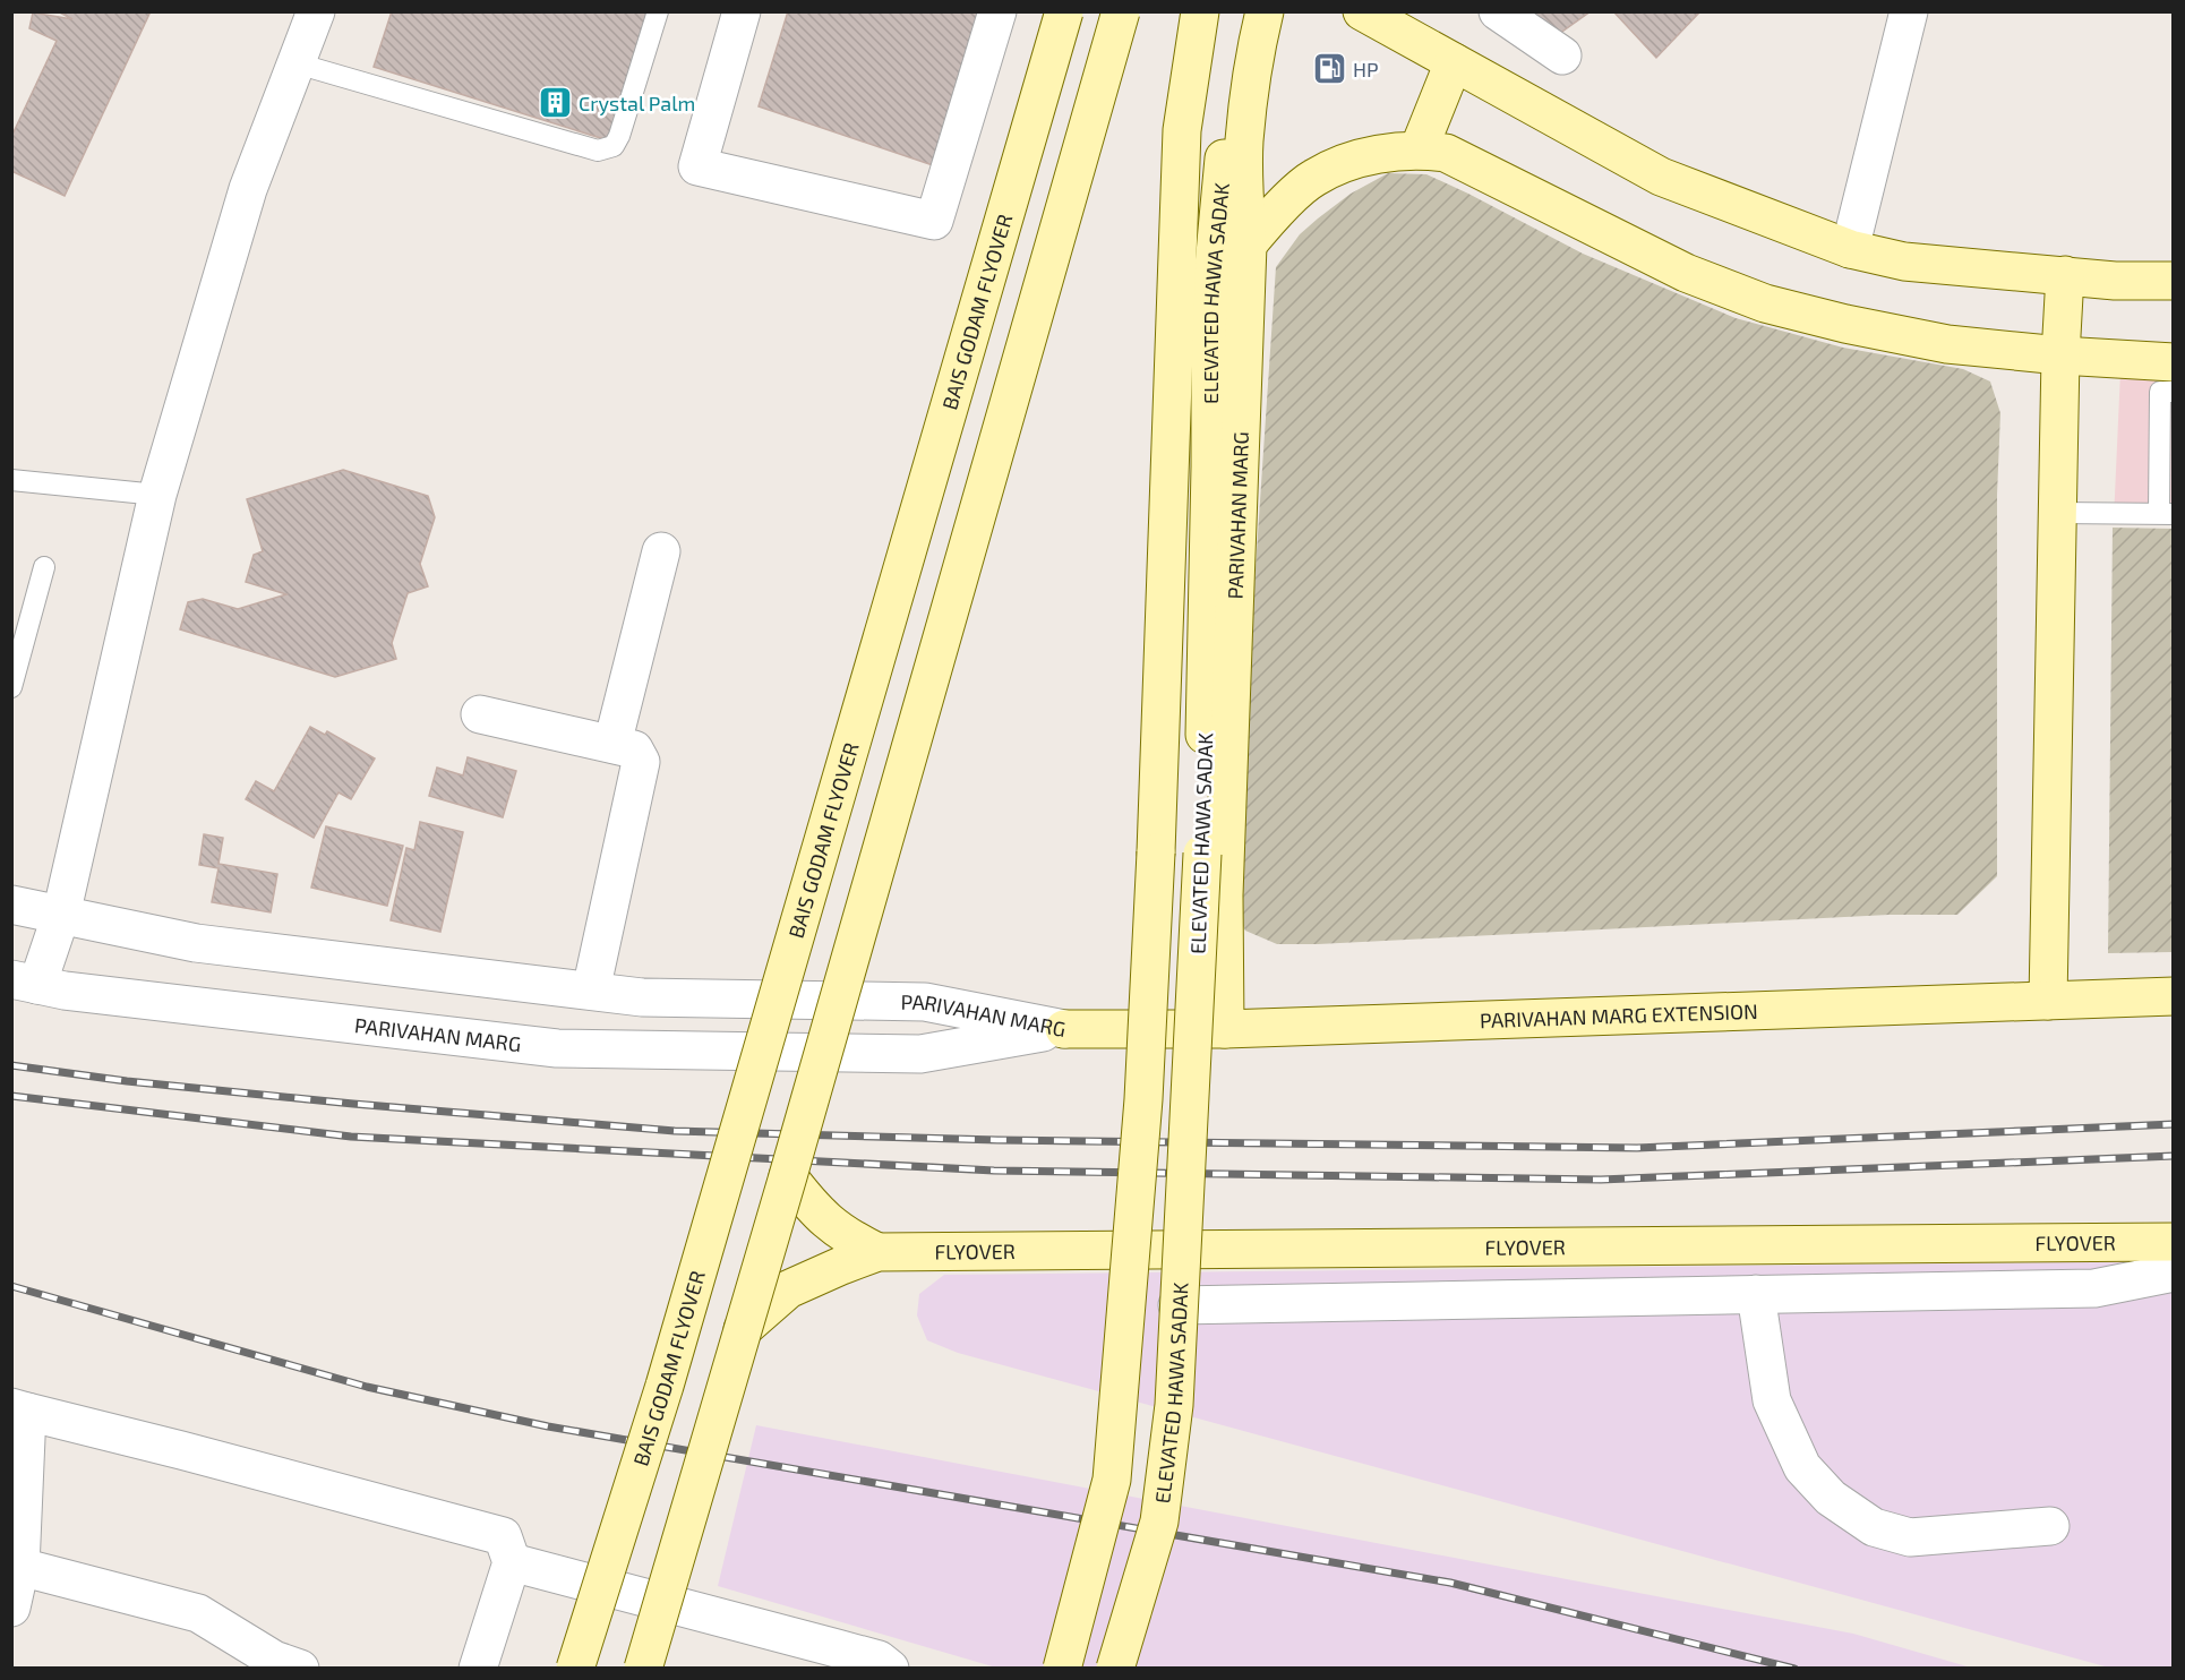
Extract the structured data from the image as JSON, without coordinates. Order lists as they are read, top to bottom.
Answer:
{
  "streets": {
    "main road": [
      "ELEVATED HAWA SADAK",
      "BAIS GODAM FLYOVER",
      "PARIVAHAN MARG",
      "PARIVAHAN MARG EXTENSION",
      "FLYOVER"
    ]
  },
  "crossings": [
    ["PARIVAHAN MARG", "PARIVAHAN MARG EXTENSION"]
  ],
  "places": {
    "fuel station": ["HP"],
    "building": ["Crystal Palm"]
  }
}
